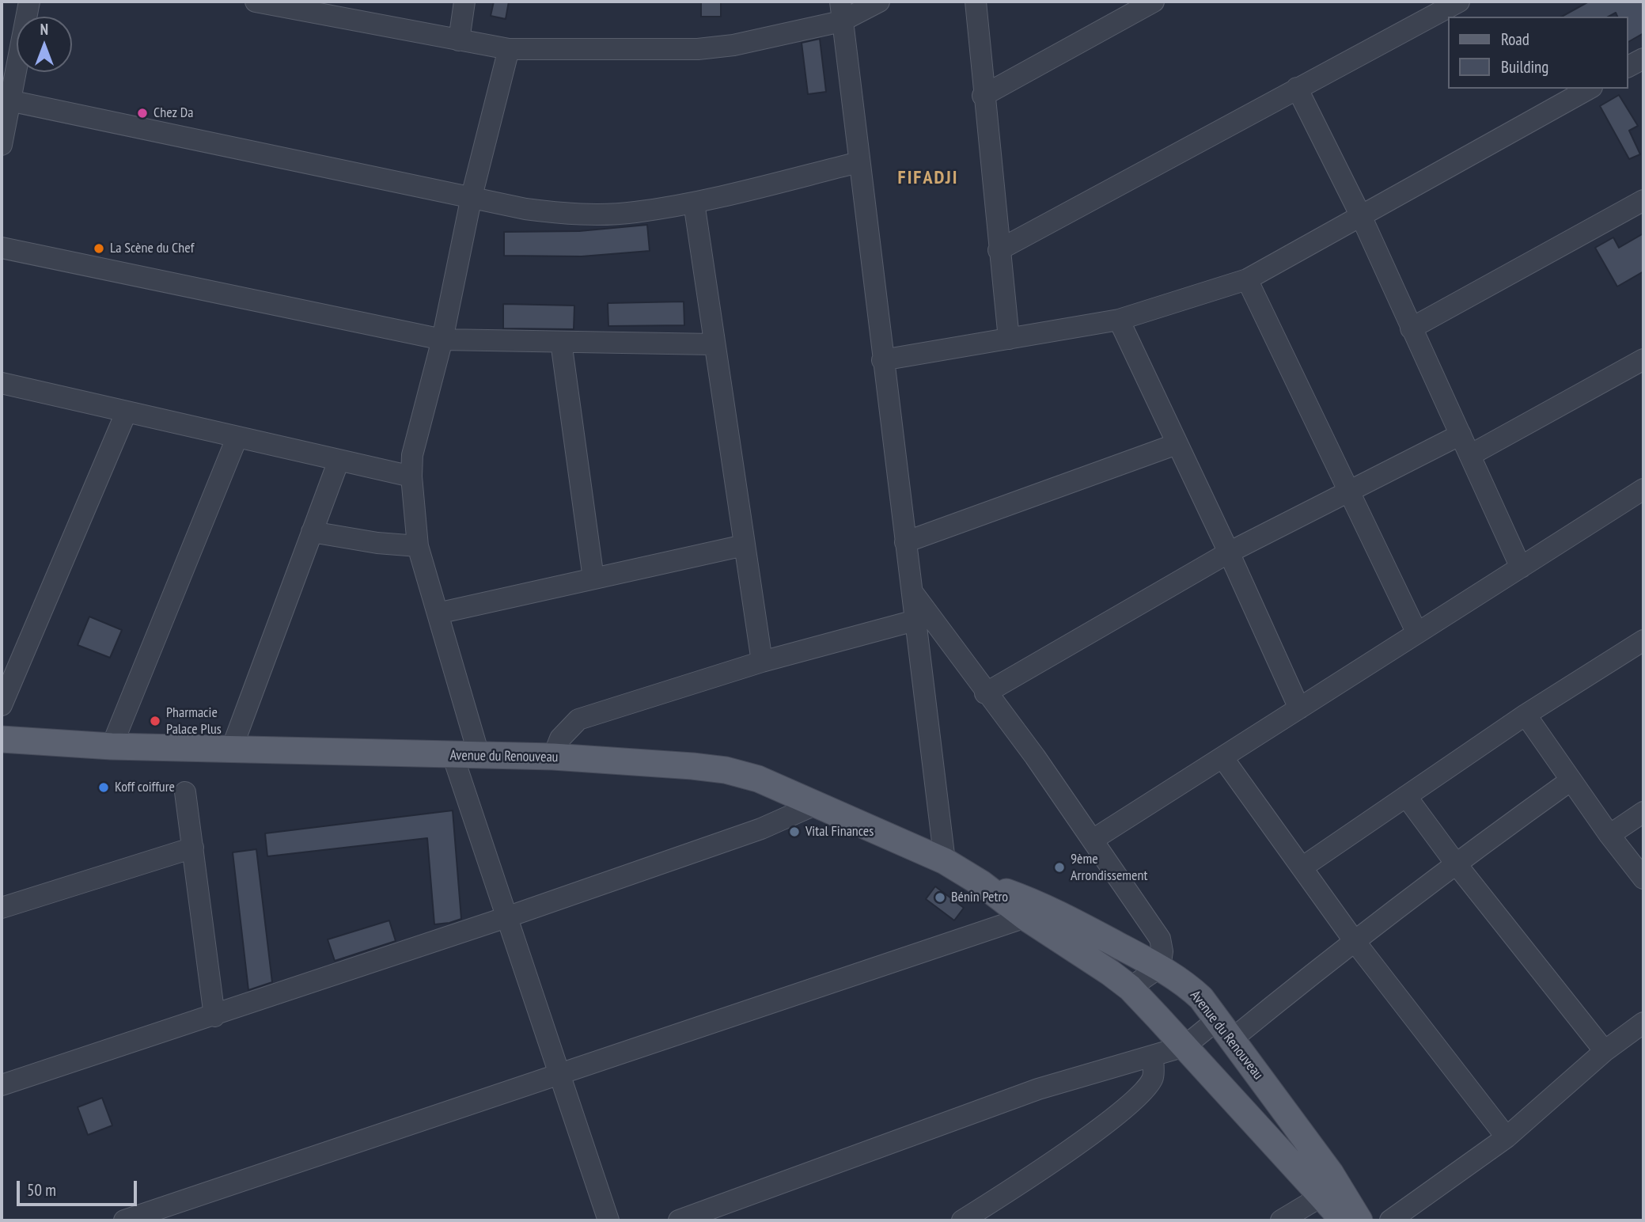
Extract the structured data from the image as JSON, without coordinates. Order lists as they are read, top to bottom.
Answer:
{
  "streets": {
    "main road": ["Avenue du Renouveau"]
  },
  "districts": ["FIFADJI"],
  "places": [
    "Chez Da",
    "La Scène du Chef",
    "Pharmacie Palace Plus",
    "Koff coiffure",
    "Vital Finances",
    "9ème Arrondissement",
    "Bénin Petro"
  ],
  "legend": ["Road", "Building"],
  "scale_bar": "50 m",
  "north": "top"
}
